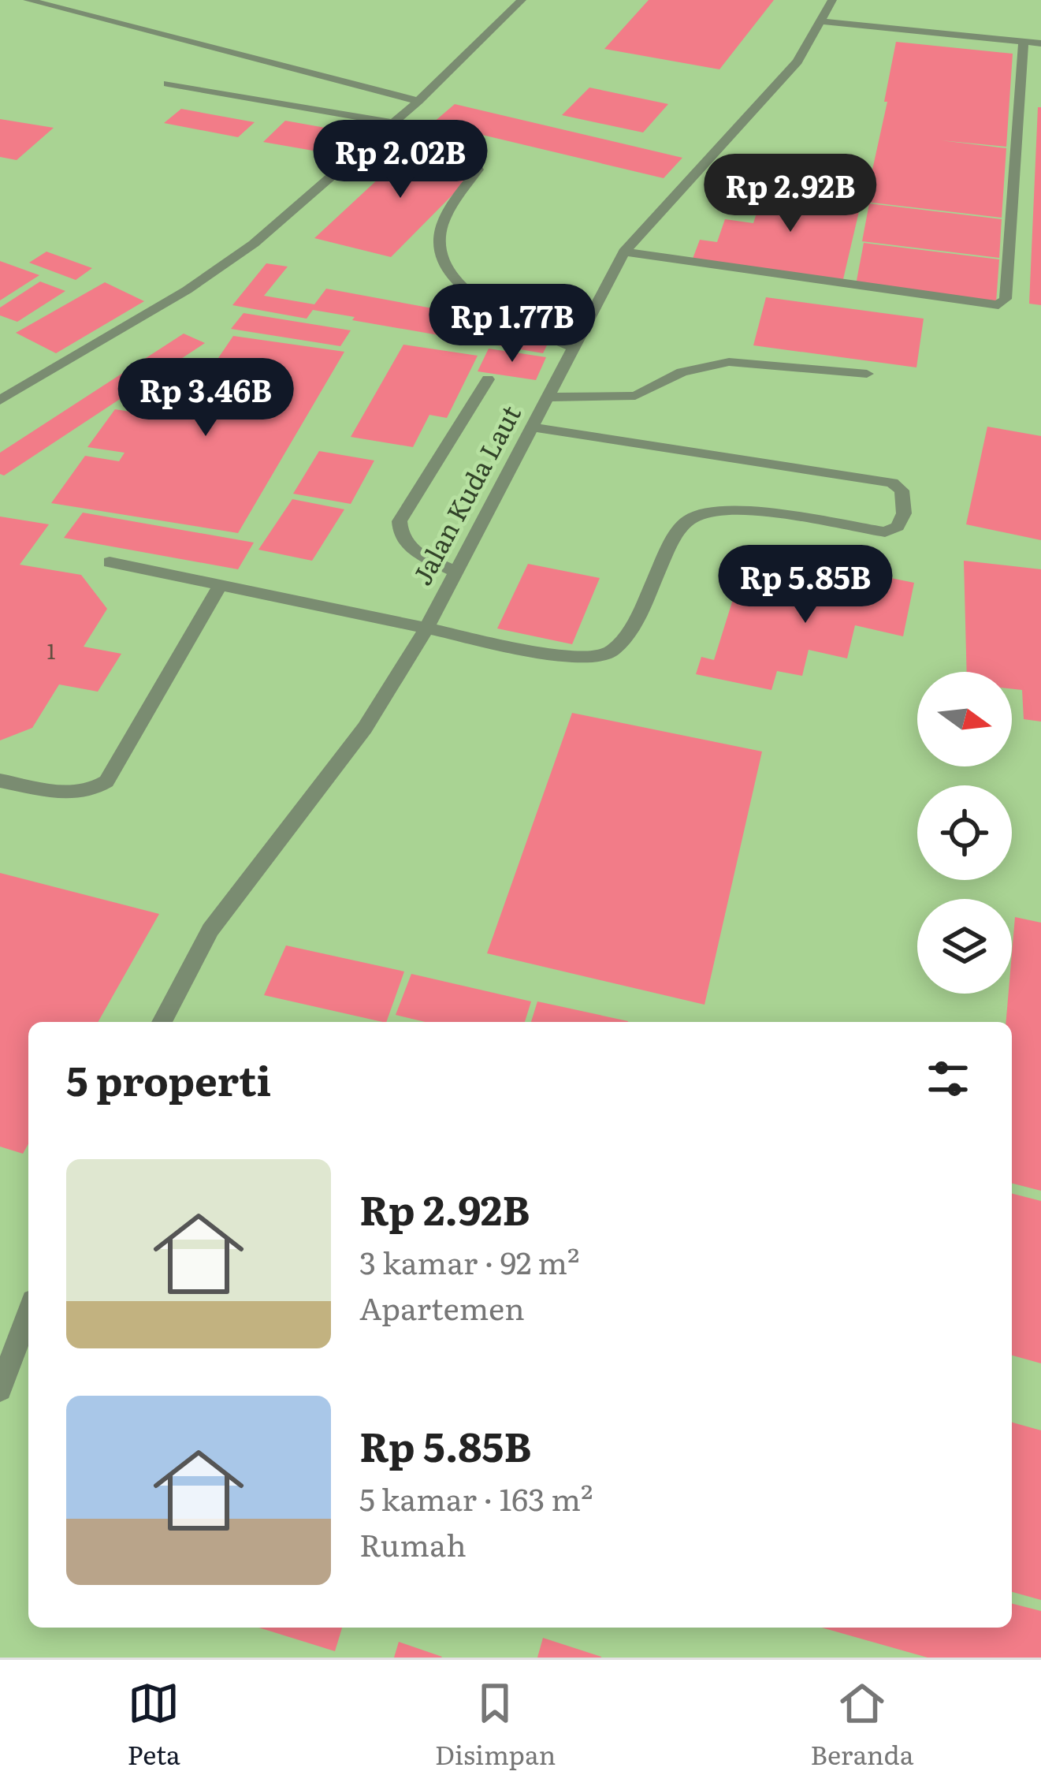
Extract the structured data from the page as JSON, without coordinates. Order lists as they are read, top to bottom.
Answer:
{
  "streets": {
    "lane": ["Jalan Kuda Laut"]
  },
  "house_numbers": ["1"],
  "north": "right",
  "page": {
    "price": [
      "Rp 2.02B",
      "Rp 2.92B",
      "Rp 1.77B",
      "Rp 3.46B",
      "Rp 5.85B"
    ],
    "heading": "5 properti",
    "list": [
      {
        "name": "Rp 2.92B",
        "note": "3 kamar · 92 m² · Apartemen"
      },
      {
        "name": "Rp 5.85B",
        "note": "5 kamar · 163 m² · Rumah"
      }
    ],
    "tabs": ["Peta", "Disimpan", "Beranda"]
  }
}
